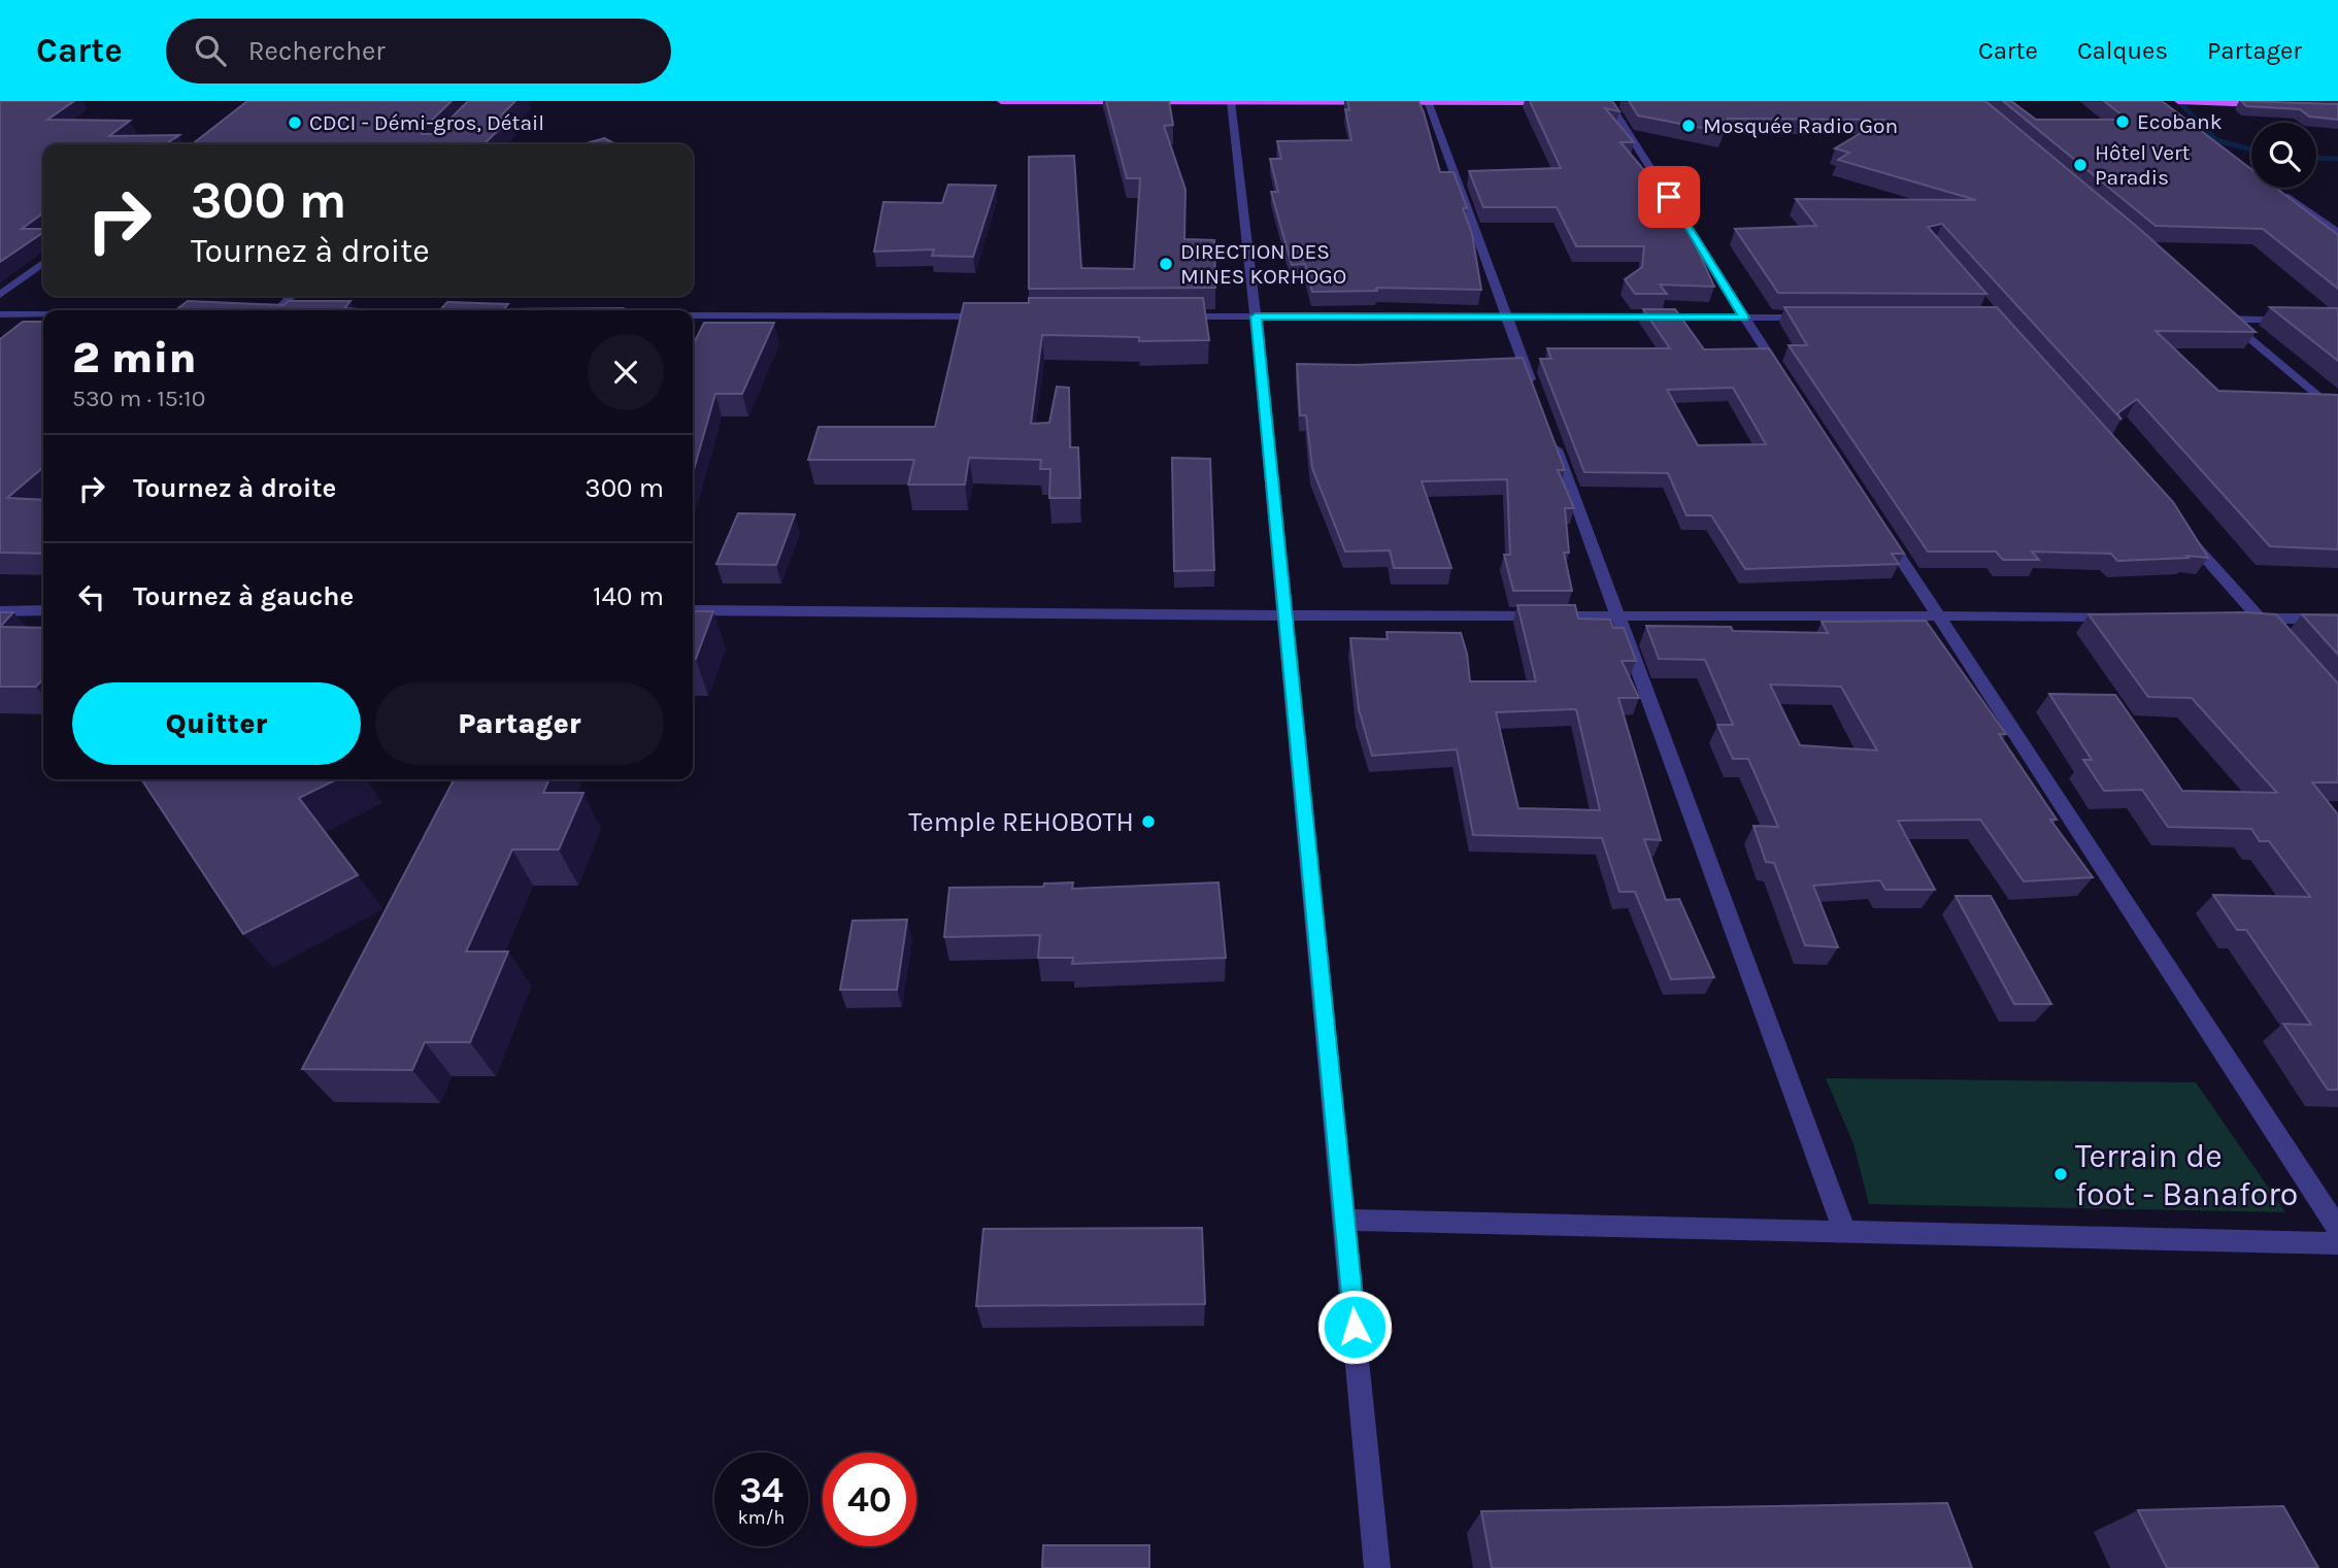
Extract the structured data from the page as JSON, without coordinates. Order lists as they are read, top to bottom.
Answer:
{
  "places": [
    "Ecobank",
    "CDCI - Démi-gros, Détail",
    "Mosquée Radio Gon",
    "Hôtel Vert Paradis",
    "DIRECTION DES MINES KORHOGO",
    "Temple REHOBOTH",
    "Terrain de foot - Banaforo"
  ],
  "page": {
    "header": "Carte",
    "search": "Rechercher",
    "nav": ["Carte", "Calques", "Partager"],
    "turn": ["300 m", "Tournez à droite"],
    "heading": ["2 min", "530 m · 15:10"],
    "list": [
      {
        "name": "Tournez à droite",
        "value": "300 m"
      },
      {
        "name": "Tournez à gauche",
        "value": "140 m"
      }
    ],
    "buttons": ["Quitter", "Partager"],
    "speed": "34 km/h",
    "limit": "40"
  }
}
